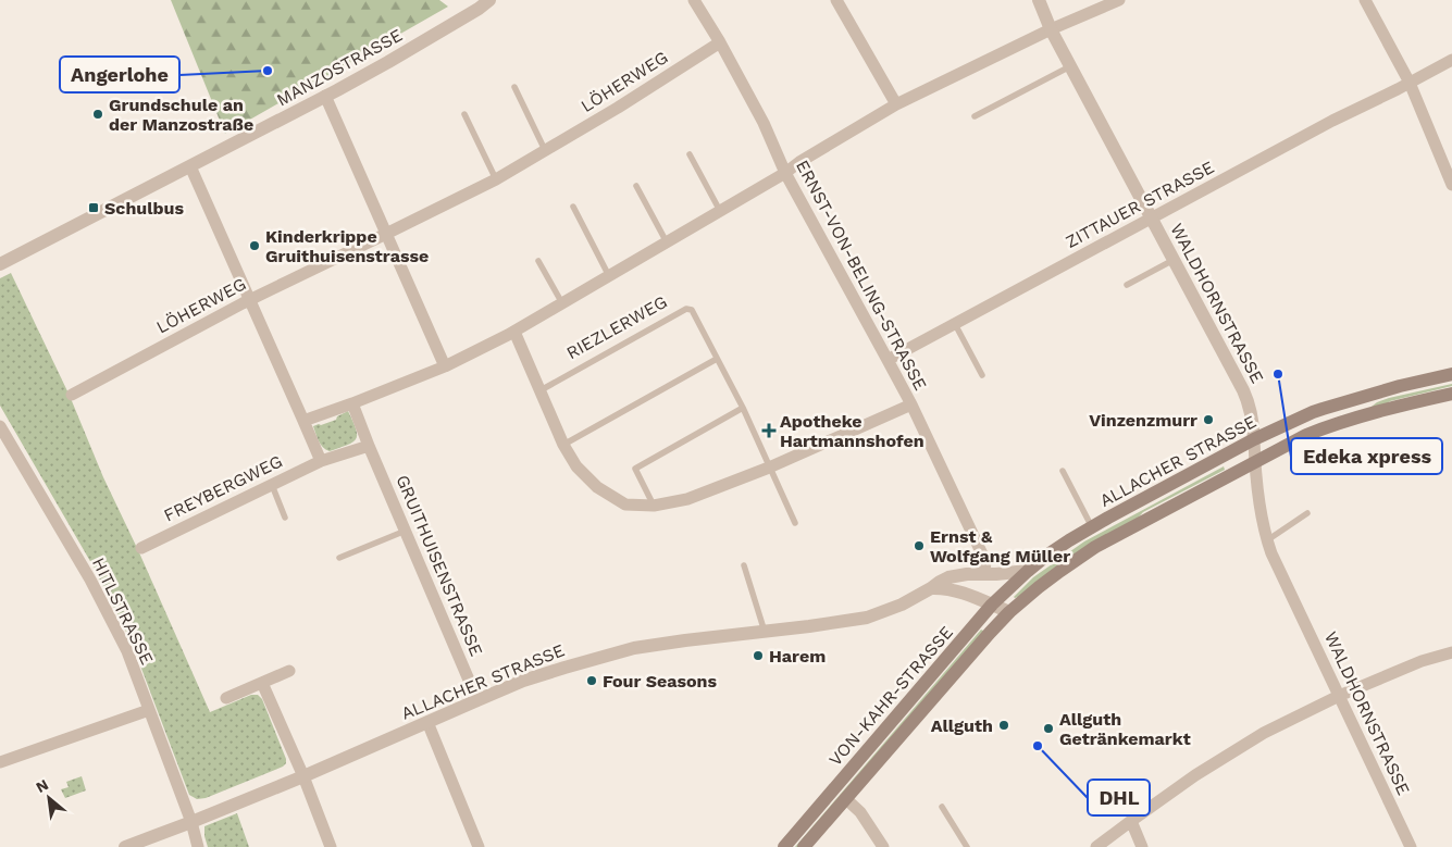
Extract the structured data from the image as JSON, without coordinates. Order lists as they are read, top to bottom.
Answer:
{
  "streets": {
    "main road": ["ALLACHER STRASSE", "VON-KAHR-STRASSE"],
    "street": [
      "MANZOSTRASSE",
      "LÖHERWEG",
      "ZITTAUER STRASSE",
      "ERNST-VON-BELING-STRASSE",
      "WALDHORNSTRASSE",
      "FREYBERGWEG",
      "GRUITHUISENSTRASSE",
      "HITLSTRASSE"
    ],
    "lane": ["RIEZLERWEG"]
  },
  "crossings": [
    ["LÖHERWEG", "ERNST-VON-BELING-STRASSE"],
    ["ZITTAUER STRASSE", "ERNST-VON-BELING-STRASSE"],
    ["ZITTAUER STRASSE", "WALDHORNSTRASSE"],
    ["ERNST-VON-BELING-STRASSE", "ALLACHER STRASSE"],
    ["WALDHORNSTRASSE", "ALLACHER STRASSE"],
    ["ALLACHER STRASSE", "GRUITHUISENSTRASSE"],
    ["ALLACHER STRASSE", "HITLSTRASSE"],
    ["ALLACHER STRASSE", "VON-KAHR-STRASSE"],
    ["FREYBERGWEG", "GRUITHUISENSTRASSE"]
  ],
  "places": {
    "other": [
      "Angerlohe",
      "Grundschule an der Manzostraße",
      "Kinderkrippe Gruithuisenstrasse",
      "Edeka xpress",
      "Vinzenzmurr",
      "Ernst & Wolfgang Müller",
      "Harem",
      "Four Seasons",
      "Allguth",
      "Allguth Getränkemarkt",
      "DHL"
    ],
    "transit": ["Schulbus"],
    "health": ["Apotheke Hartmannshofen"]
  },
  "north": "top left"
}
